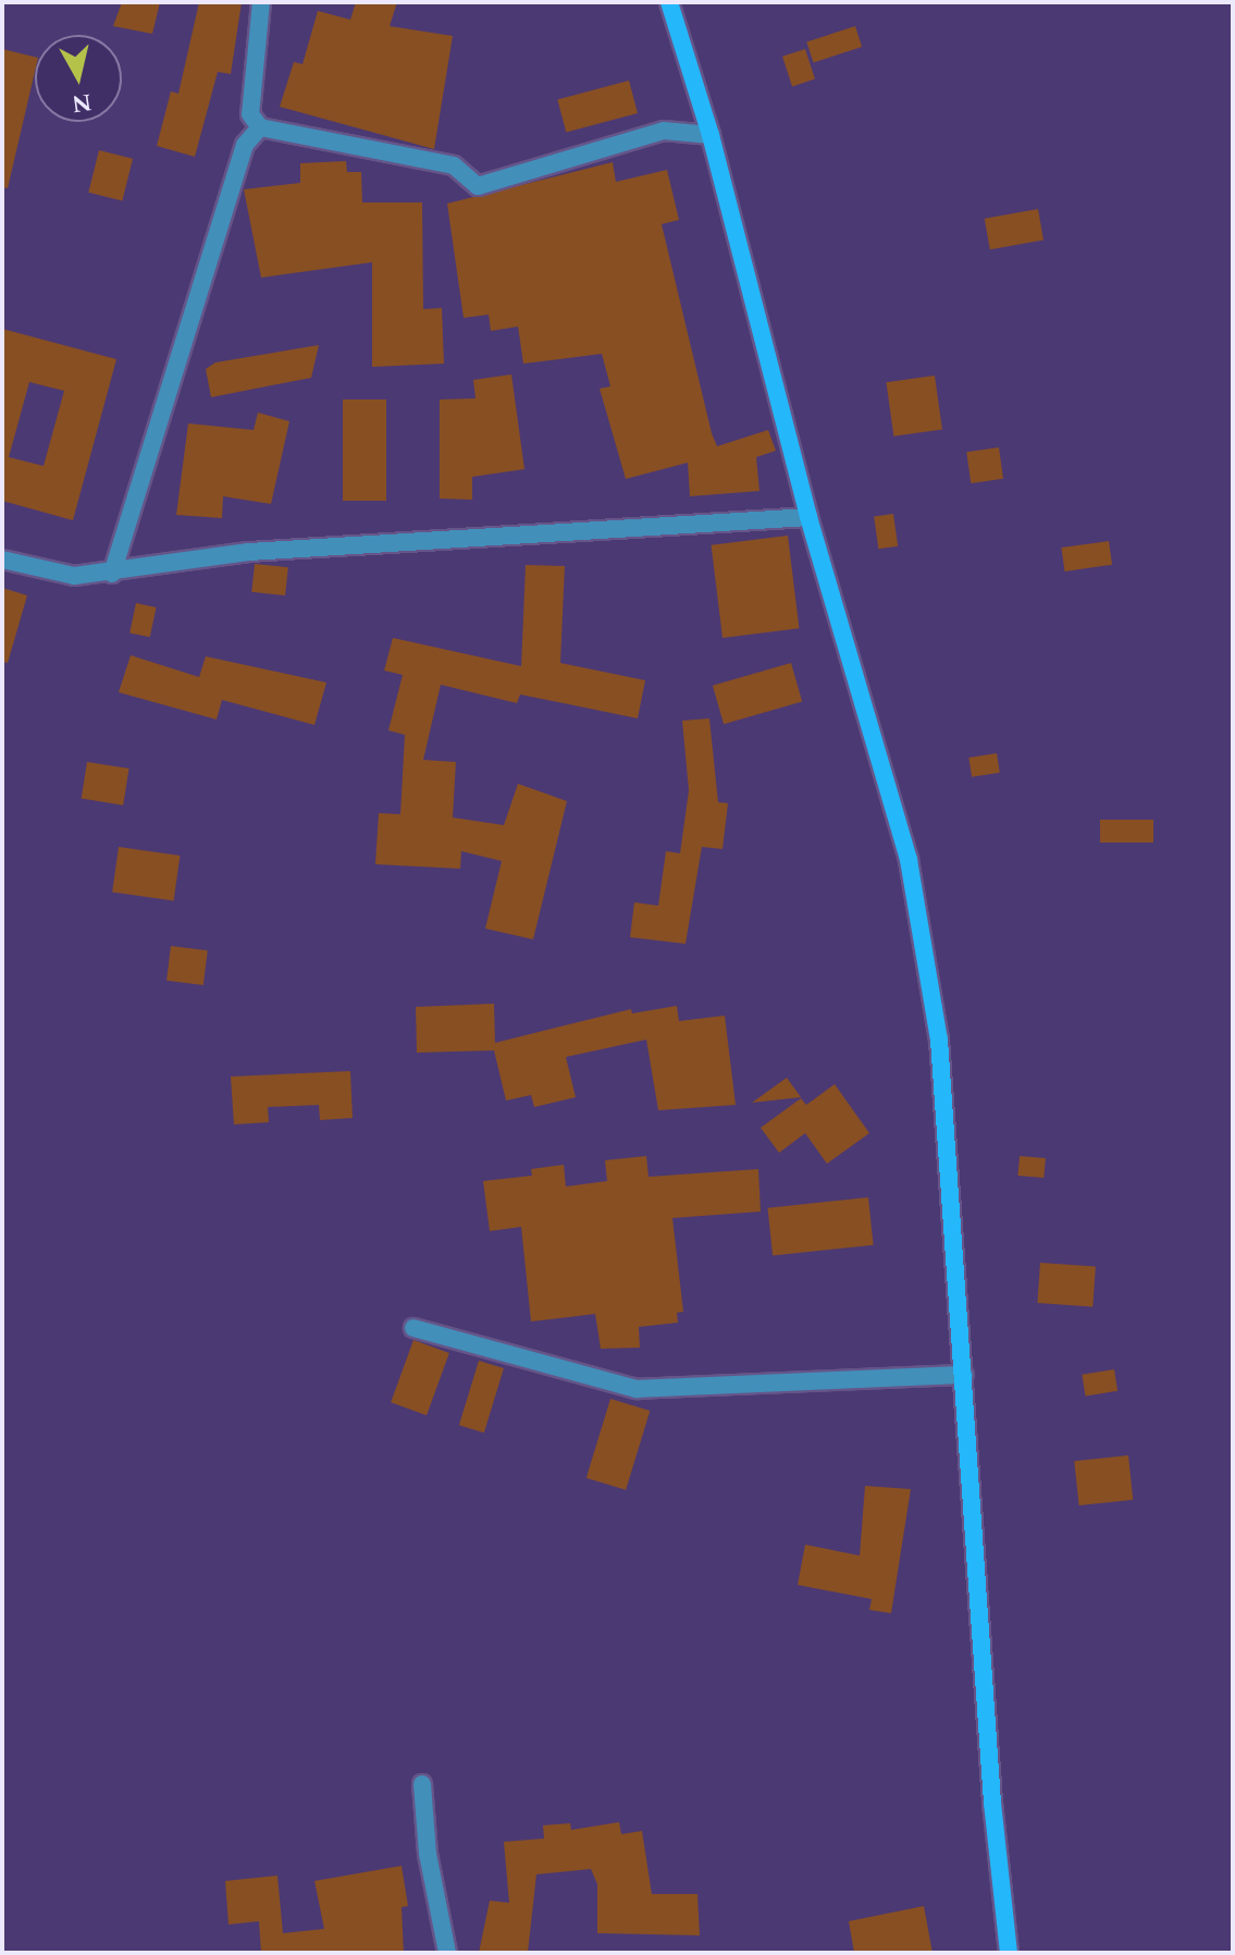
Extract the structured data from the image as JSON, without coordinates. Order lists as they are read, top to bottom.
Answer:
{
  "north": "bottom"
}
